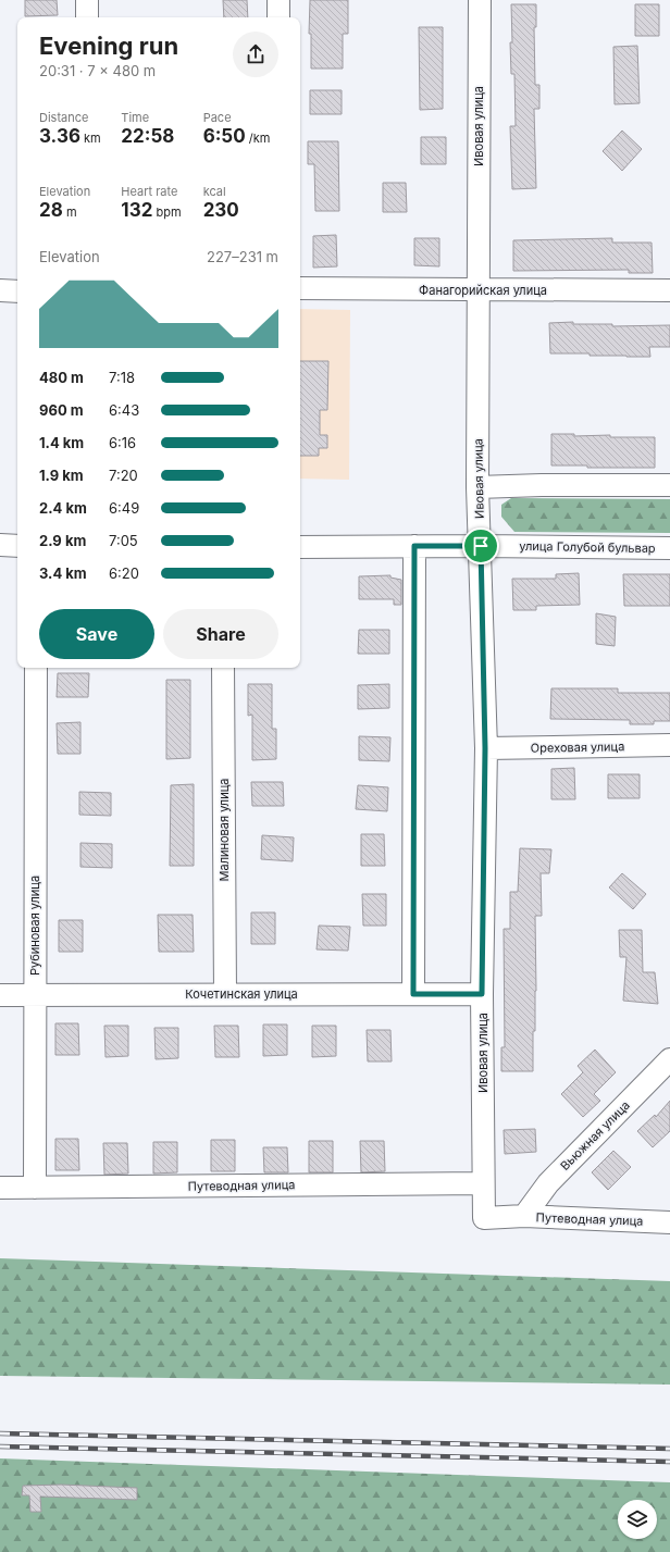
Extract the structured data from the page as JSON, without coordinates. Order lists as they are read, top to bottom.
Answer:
{
  "streets": {
    "street": [
      "Ивовая улица",
      "Фанагорийская улица",
      "улица Голубой бульвар",
      "Ореховая улица",
      "Малиновая улица",
      "Рубиновая улица",
      "Кочетинская улица",
      "Вьюжная улица",
      "Путеводная улица"
    ]
  },
  "crossings": [
    ["Ивовая улица", "Фанагорийская улица"],
    ["Ивовая улица", "улица Голубой бульвар"],
    ["Ивовая улица", "Ореховая улица"],
    ["Ивовая улица", "Кочетинская улица"],
    ["Ивовая улица", "Путеводная улица"],
    ["Малиновая улица", "Кочетинская улица"],
    ["Рубиновая улица", "Кочетинская улица"],
    ["Рубиновая улица", "Путеводная улица"],
    ["Вьюжная улица", "Путеводная улица"]
  ],
  "page": {
    "heading": ["Evening run", "20:31 · 7 × 480 m"],
    "stats": [
      ["Distance", "3.36 km"],
      ["Time", "22:58"],
      ["Pace", "6:50 /km"],
      ["Elevation", "28 m"],
      ["Heart rate", "132 bpm"],
      ["kcal", "230"]
    ],
    "chart": ["Elevation", "227–231 m"],
    "list": [
      {
        "name": "480 m",
        "note": "7:18"
      },
      {
        "name": "960 m",
        "note": "6:43"
      },
      {
        "name": "1.4 km",
        "note": "6:16"
      },
      {
        "name": "1.9 km",
        "note": "7:20"
      },
      {
        "name": "2.4 km",
        "note": "6:49"
      },
      {
        "name": "2.9 km",
        "note": "7:05"
      },
      {
        "name": "3.4 km",
        "note": "6:20"
      }
    ],
    "buttons": ["Save", "Share"]
  }
}
